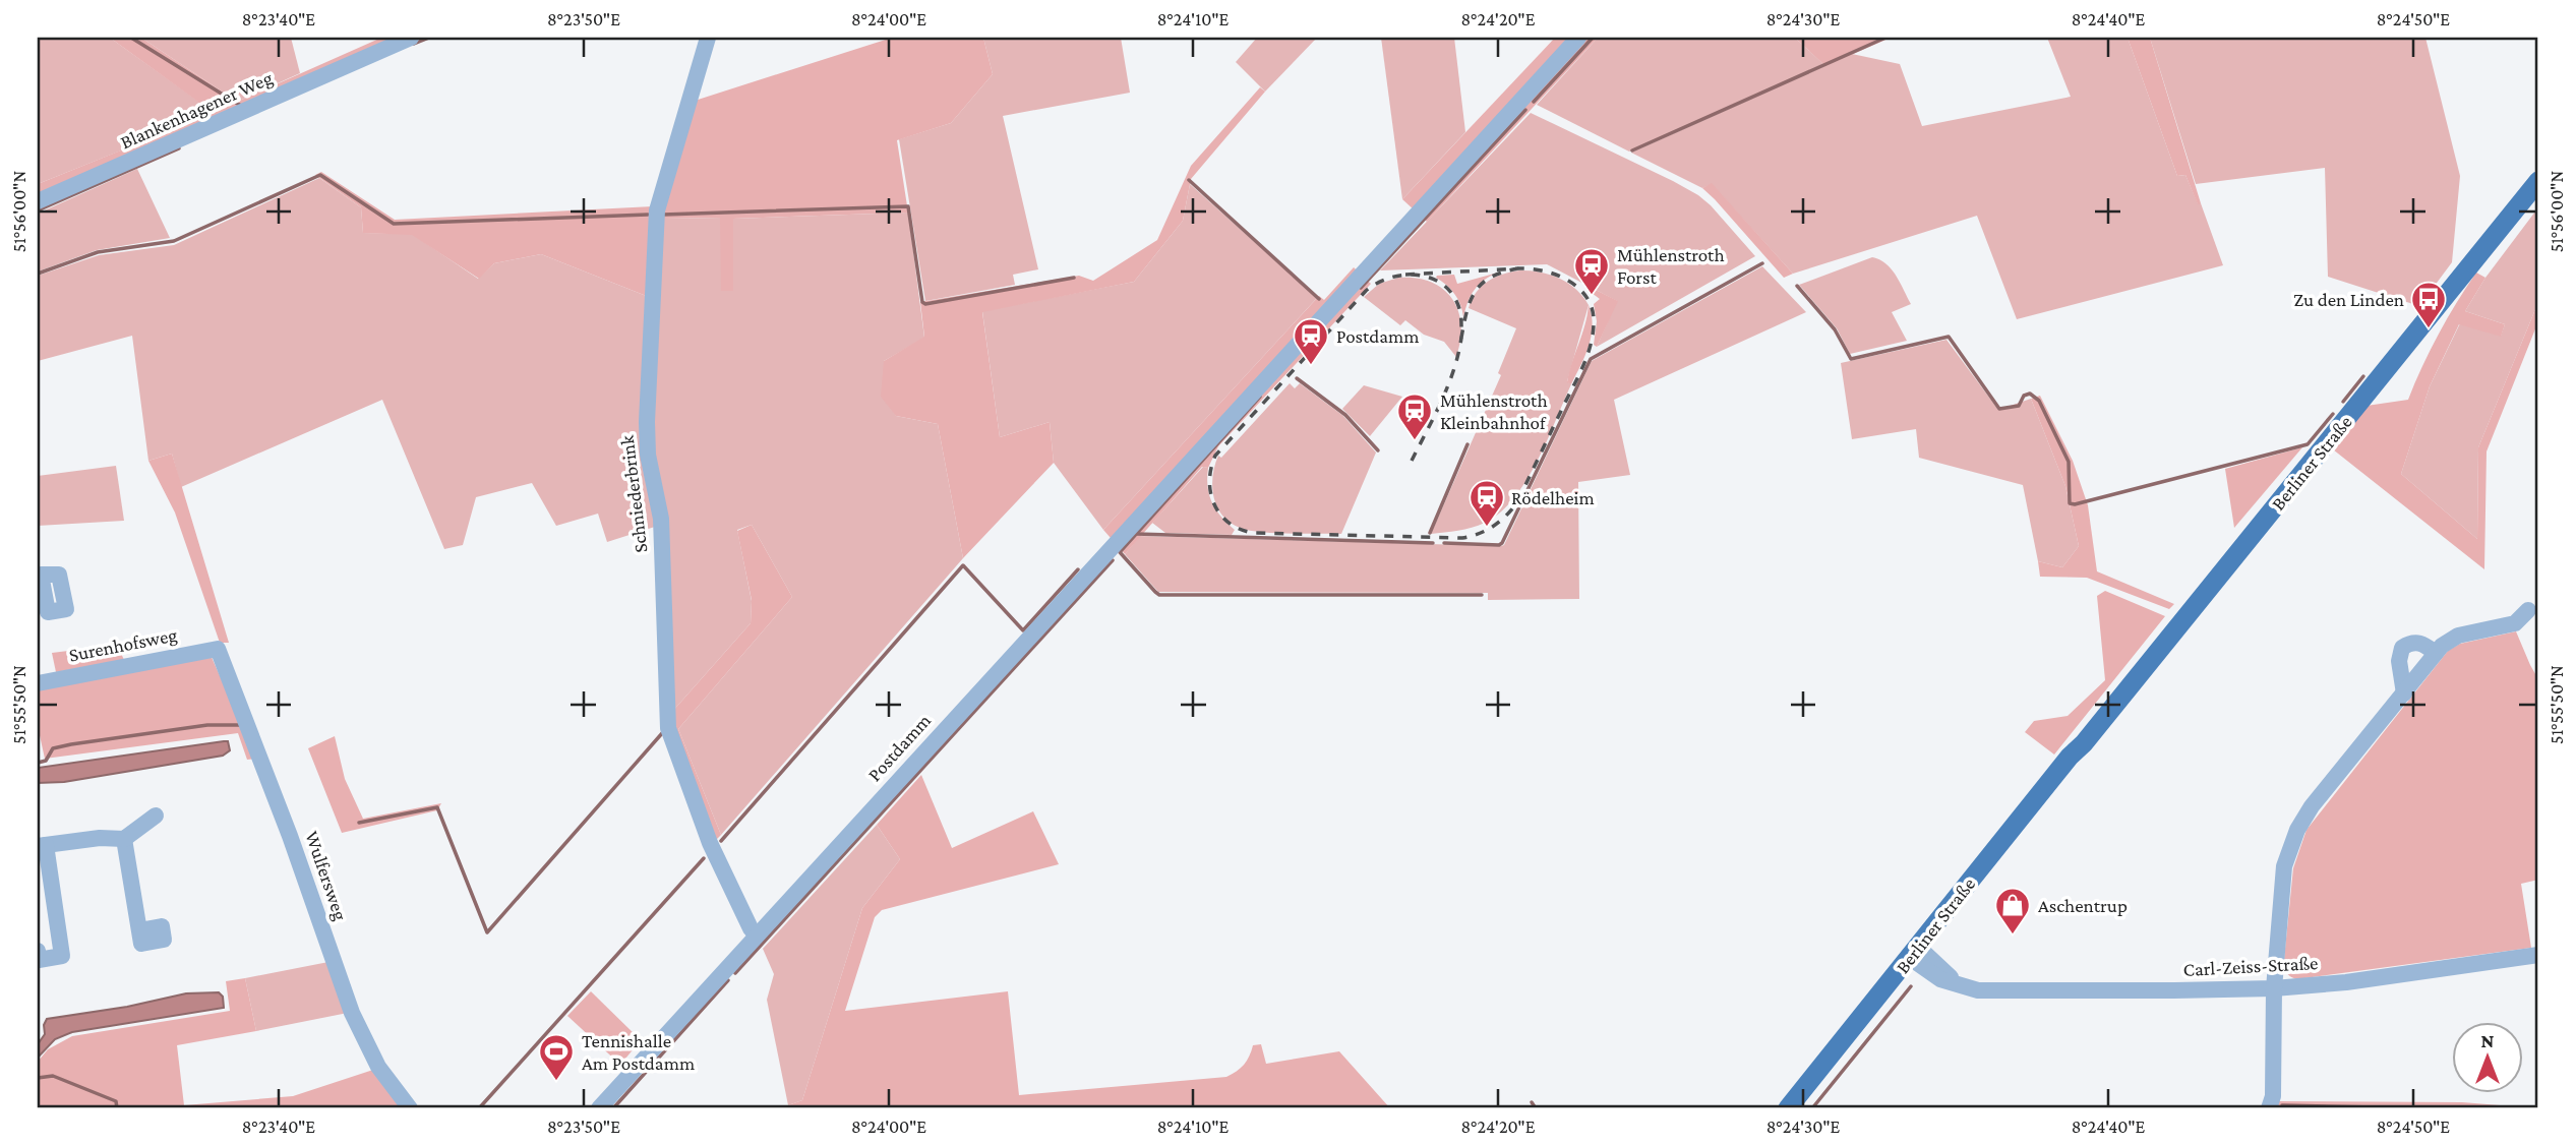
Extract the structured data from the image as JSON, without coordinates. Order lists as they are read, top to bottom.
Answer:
{
  "streets": {
    "main road": ["Berliner Straße"],
    "street": [
      "Blankenhagener Weg",
      "Schniederbrink",
      "Surenhofsweg",
      "Postdamm",
      "Wulfersweg",
      "Carl-Zeiss-Straße"
    ]
  },
  "crossings": [
    ["Berliner Straße", "Carl-Zeiss-Straße"],
    ["Schniederbrink", "Postdamm"],
    ["Surenhofsweg", "Wulfersweg"]
  ],
  "places": {
    "station": [
      "Mühlenstroth Forst",
      "Postdamm",
      "Mühlenstroth Kleinbahnhof",
      "Rödelheim"
    ],
    "bus stop": ["Zu den Linden"],
    "shop": ["Aschentrup"],
    "sports": ["Tennishalle Am Postdamm"]
  },
  "north": "top",
  "coordinates": [
    "8°23'40\"E",
    "8°23'50\"E",
    "8°24'00\"E",
    "8°24'10\"E",
    "8°24'20\"E",
    "8°24'30\"E",
    "8°24'40\"E",
    "8°24'50\"E",
    "51°56'00\"N",
    "51°55'50\"N"
  ]
}
